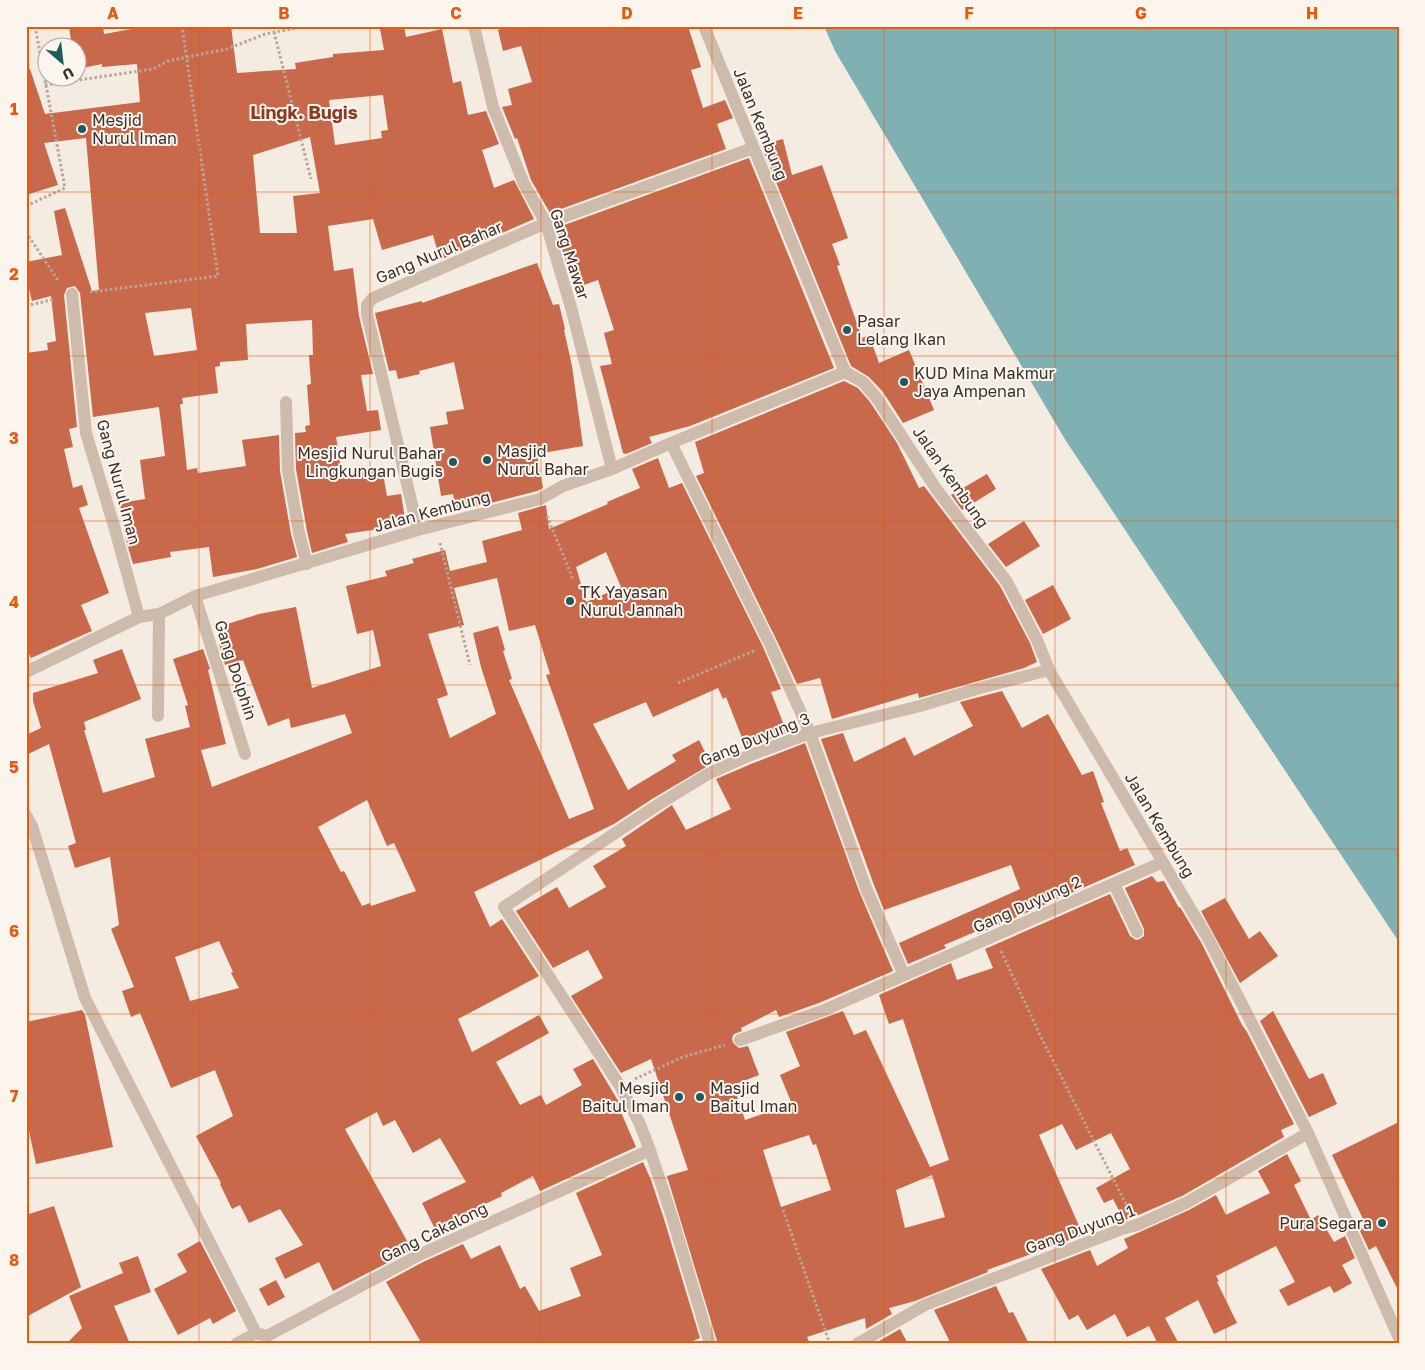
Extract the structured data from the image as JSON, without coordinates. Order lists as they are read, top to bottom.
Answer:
{
  "streets": {
    "street": [
      "Jalan Kembung",
      "Gang Nurul Bahar",
      "Gang Mawar",
      "Gang Nurul Iman",
      "Gang Dolphin",
      "Gang Duyung 3",
      "Gang Duyung 2",
      "Gang Duyung 1",
      "Gang Cakalong"
    ]
  },
  "crossings": [
    ["Jalan Kembung", "Gang Nurul Bahar"],
    ["Jalan Kembung", "Gang Mawar"],
    ["Jalan Kembung", "Gang Nurul Iman"],
    ["Jalan Kembung", "Gang Dolphin"],
    ["Jalan Kembung", "Gang Duyung 3"],
    ["Jalan Kembung", "Gang Duyung 2"],
    ["Jalan Kembung", "Gang Duyung 1"],
    ["Gang Nurul Bahar", "Gang Mawar"]
  ],
  "districts": ["Lingk. Bugis"],
  "places": [
    "Mesjid Nurul Iman",
    "Pasar Lelang Ikan",
    "KUD Mina Makmur Jaya Ampenan",
    "Masjid Nurul Bahar",
    "Mesjid Nurul Bahar Lingkungan Bugis",
    "TK Yayasan Nurul Jannah",
    "Mesjid Baitul Iman",
    "Masjid Baitul Iman",
    "Pura Segara"
  ],
  "north": "bottom right",
  "grid": {
    "columns": [
      "A",
      "B",
      "C",
      "D",
      "E",
      "F",
      "G",
      "H"
    ],
    "rows": [
      "1",
      "2",
      "3",
      "4",
      "5",
      "6",
      "7",
      "8"
    ]
  }
}
